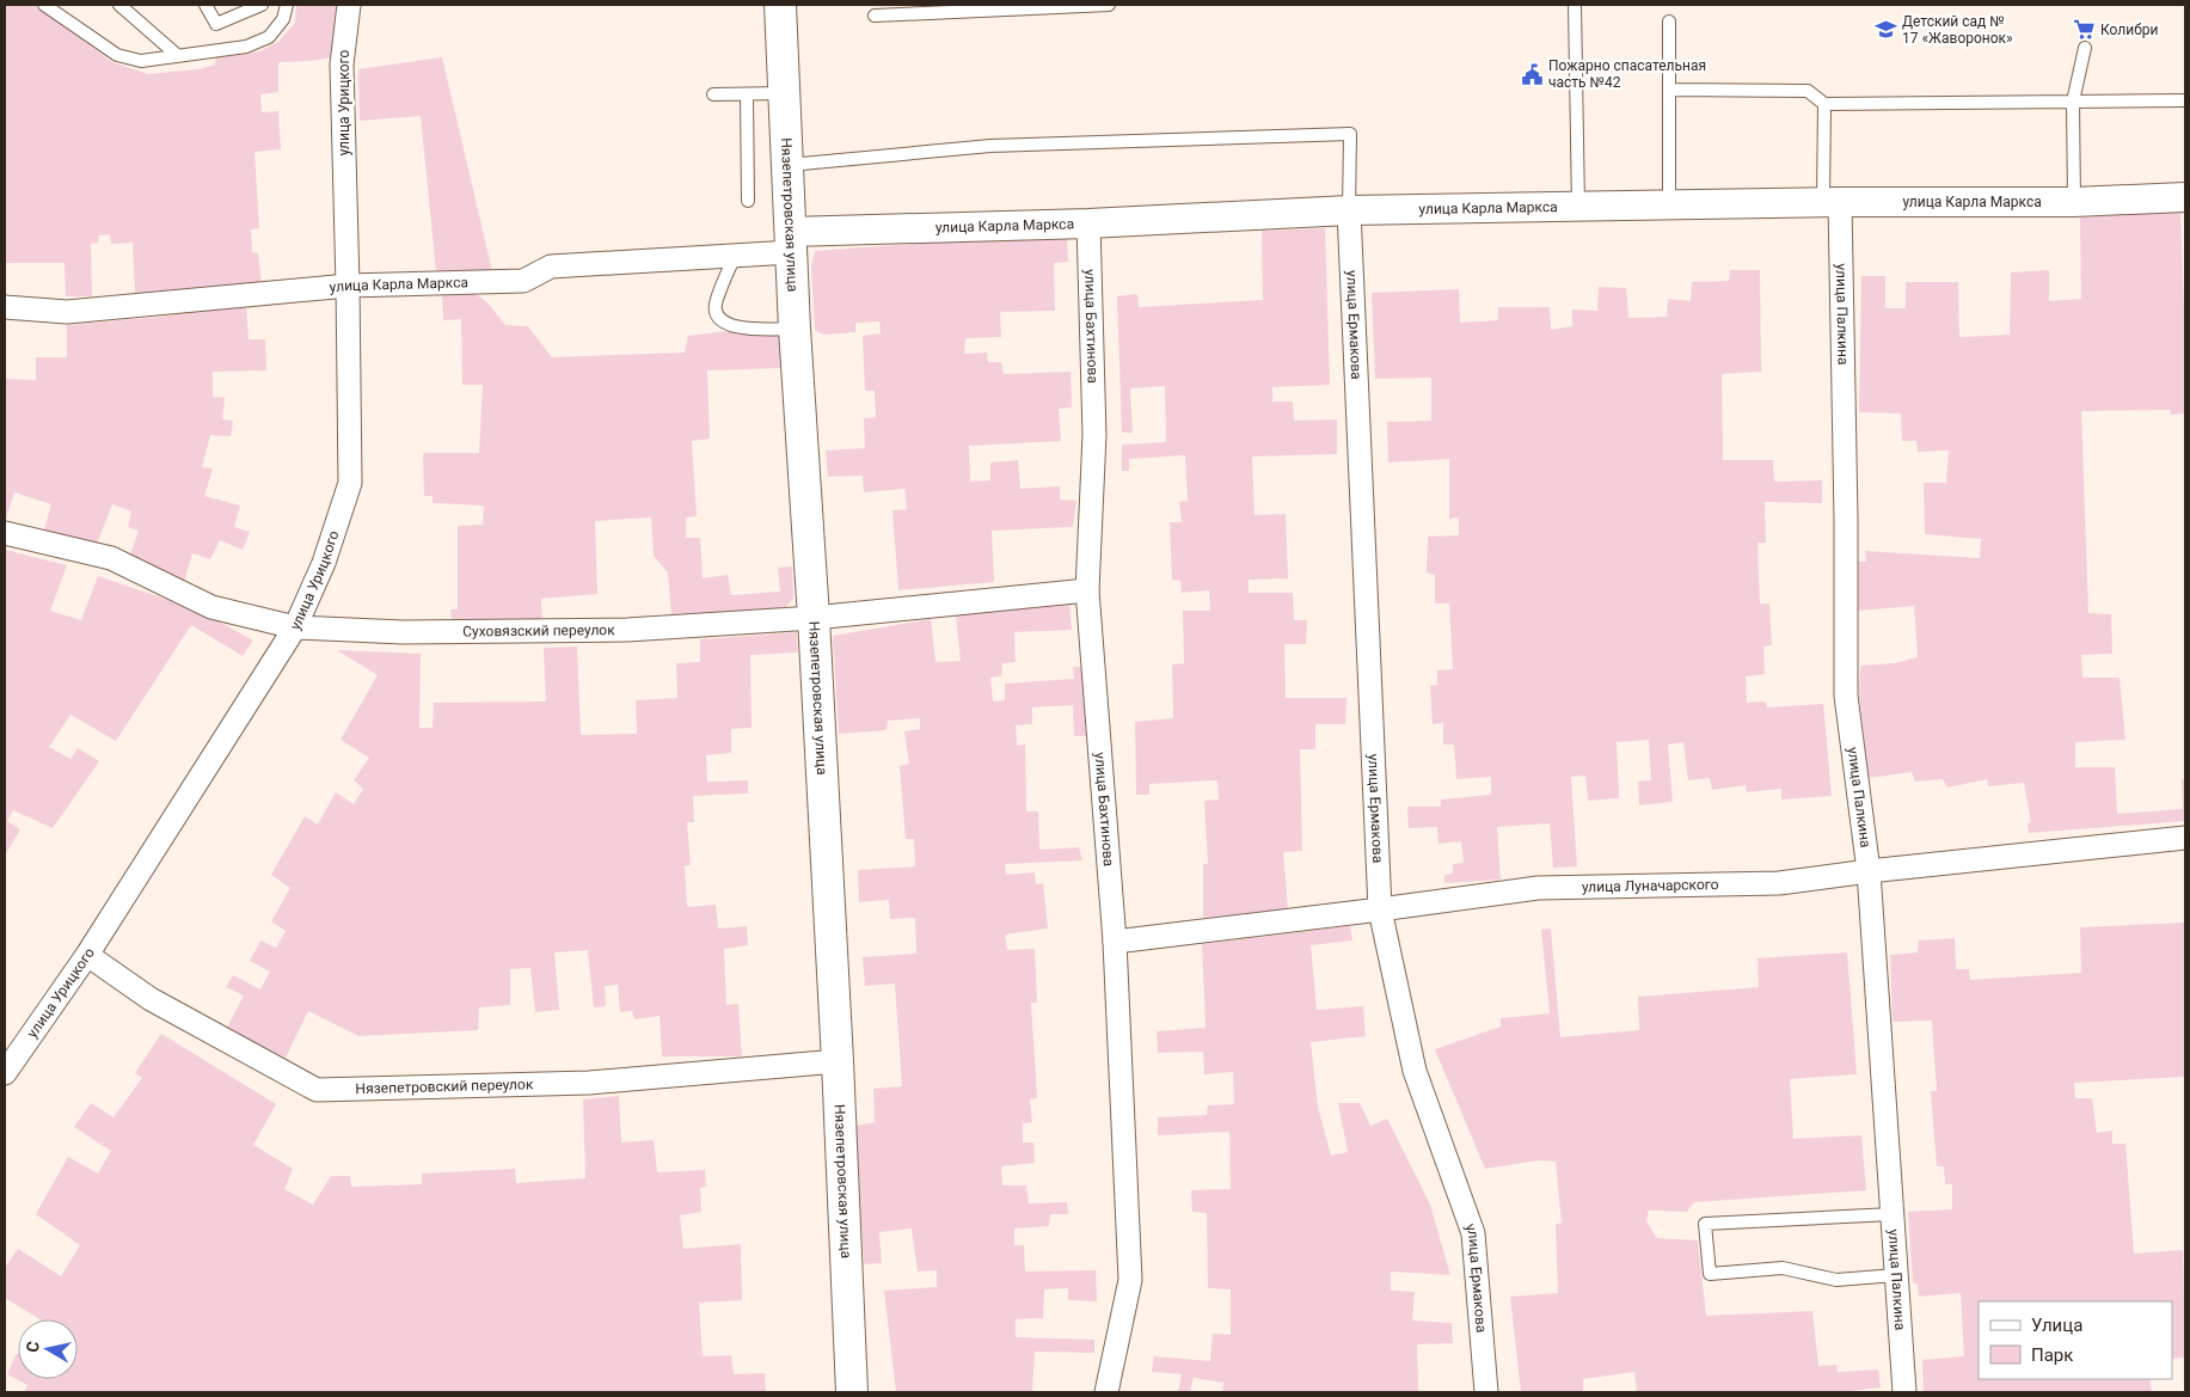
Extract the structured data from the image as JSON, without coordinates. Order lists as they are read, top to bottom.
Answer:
{
  "streets": {
    "main road": ["Нязепетровская улица"],
    "street": [
      "улица Урицкого",
      "улица Карла Маркса",
      "улица Палкина",
      "улица Ермакова",
      "улица Бахтинова",
      "Суховязский переулок",
      "улица Луначарского",
      "Нязепетровский переулок"
    ]
  },
  "crossings": [
    ["улица Урицкого", "улица Карла Маркса"],
    ["улица Урицкого", "Суховязский переулок"],
    ["улица Урицкого", "Нязепетровский переулок"],
    ["улица Карла Маркса", "Нязепетровская улица"],
    ["улица Карла Маркса", "улица Палкина"],
    ["улица Карла Маркса", "улица Ермакова"],
    ["улица Карла Маркса", "улица Бахтинова"],
    ["Нязепетровская улица", "Суховязский переулок"],
    ["Нязепетровская улица", "Нязепетровский переулок"],
    ["улица Палкина", "улица Луначарского"],
    ["улица Ермакова", "улица Луначарского"],
    ["улица Бахтинова", "Суховязский переулок"],
    ["улица Бахтинова", "улица Луначарского"]
  ],
  "places": {
    "school or university": ["Детский сад № 17 «Жаворонок»"],
    "supermarket": ["Колибри"],
    "public building": ["Пожарно спасательная часть №42"]
  },
  "legend": ["Улица", "Парк"],
  "north": "left"
}
